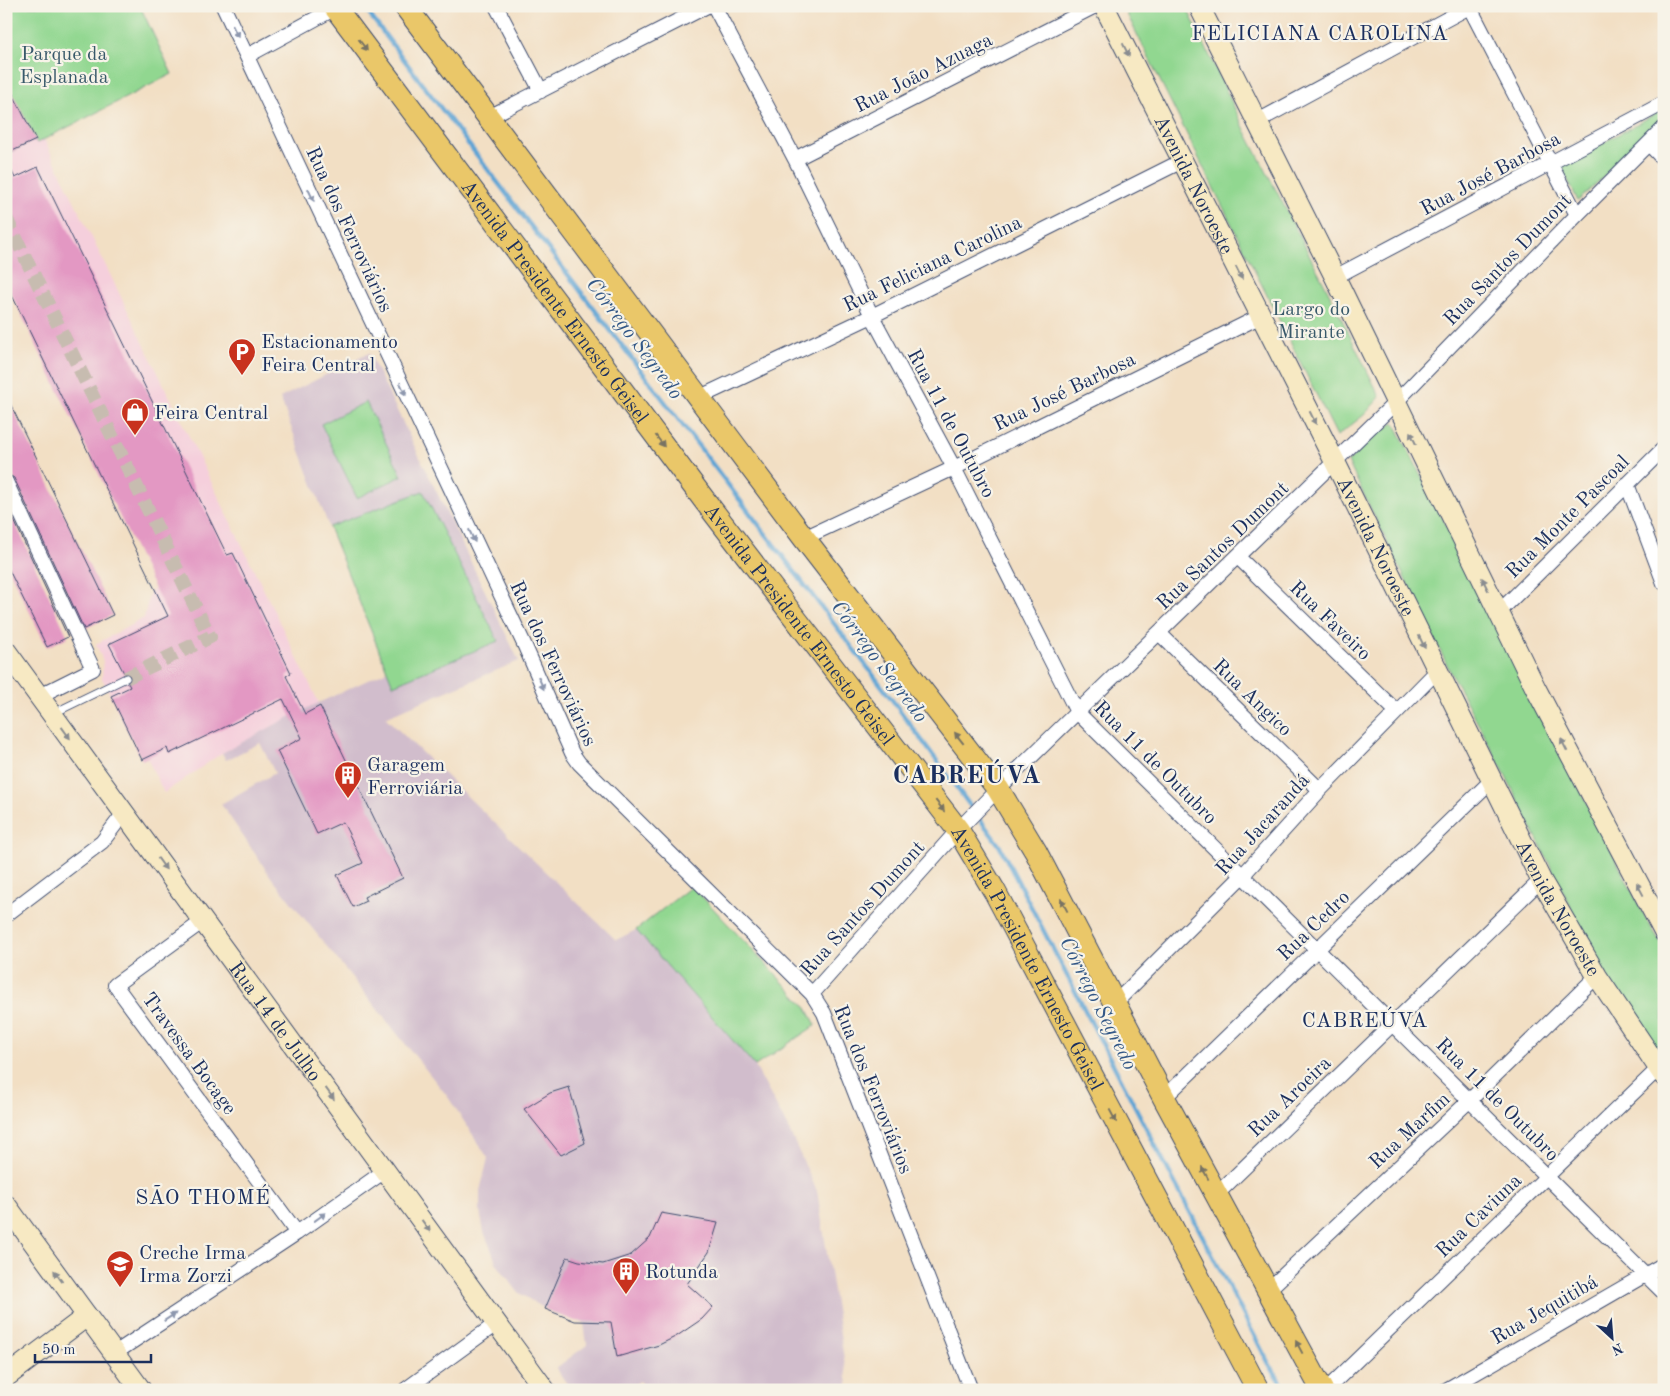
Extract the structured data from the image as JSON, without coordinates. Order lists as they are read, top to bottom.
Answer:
{
  "streets": {
    "main road": ["Avenida Noroeste", "Avenida Presidente Ernesto Geisel", "Rua 14 de Julho"],
    "street": [
      "Rua João Azuaga",
      "Rua José Barbosa",
      "Rua dos Ferroviários",
      "Rua Santos Dumont",
      "Rua Feliciana Carolina",
      "Rua 11 de Outubro",
      "Rua Monte Pascoal",
      "Rua Faveiro",
      "Rua Angico",
      "Rua Jacarandá",
      "Rua Cedro",
      "Travessa Bocage",
      "Rua Aroeira",
      "Rua Marfim",
      "Rua Caviuna",
      "Rua Jequitibá"
    ]
  },
  "crossings": [
    ["Rua João Azuaga", "Rua 11 de Outubro"],
    ["Rua José Barbosa", "Avenida Noroeste"],
    ["Rua José Barbosa", "Rua 11 de Outubro"],
    ["Avenida Noroeste", "Rua Santos Dumont"],
    ["Avenida Noroeste", "Rua Feliciana Carolina"],
    ["Avenida Noroeste", "Rua Jacarandá"],
    ["Avenida Noroeste", "Rua Cedro"],
    ["Avenida Noroeste", "Rua Aroeira"],
    ["Avenida Noroeste", "Rua Marfim"],
    ["Avenida Noroeste", "Rua Caviuna"],
    ["Rua dos Ferroviários", "Rua Santos Dumont"],
    ["Rua Santos Dumont", "Avenida Presidente Ernesto Geisel"],
    ["Rua Santos Dumont", "Rua 11 de Outubro"],
    ["Rua Santos Dumont", "Rua Faveiro"],
    ["Rua Santos Dumont", "Rua Angico"],
    ["Rua Feliciana Carolina", "Rua 11 de Outubro"],
    ["Rua 11 de Outubro", "Rua Jacarandá"],
    ["Rua 11 de Outubro", "Rua Cedro"],
    ["Rua 11 de Outubro", "Rua Aroeira"],
    ["Rua 11 de Outubro", "Rua Marfim"],
    ["Rua 11 de Outubro", "Rua Caviuna"],
    ["Rua 11 de Outubro", "Rua Jequitibá"],
    ["Rua Faveiro", "Rua Jacarandá"],
    ["Rua Angico", "Rua Jacarandá"],
    ["Rua 14 de Julho", "Travessa Bocage"]
  ],
  "one_way": ["Rua dos Ferroviários", "Rua 14 de Julho"],
  "districts": [
    "FELICIANA CAROLINA",
    "CABREÚVA",
    "CABREÚVA",
    "SÃO THOMÉ"
  ],
  "water": ["Córrego Segredo"],
  "parks": ["Parque da Esplanada", "Largo do Mirante"],
  "places": {
    "parking": ["Estacionamento Feira Central"],
    "shop": ["Feira Central"],
    "building": ["Garagem Ferroviária", "Rotunda"],
    "school or university": ["Creche Irma Irma Zorzi"]
  },
  "scale_bar": "50 m",
  "north": "bottom right"
}
